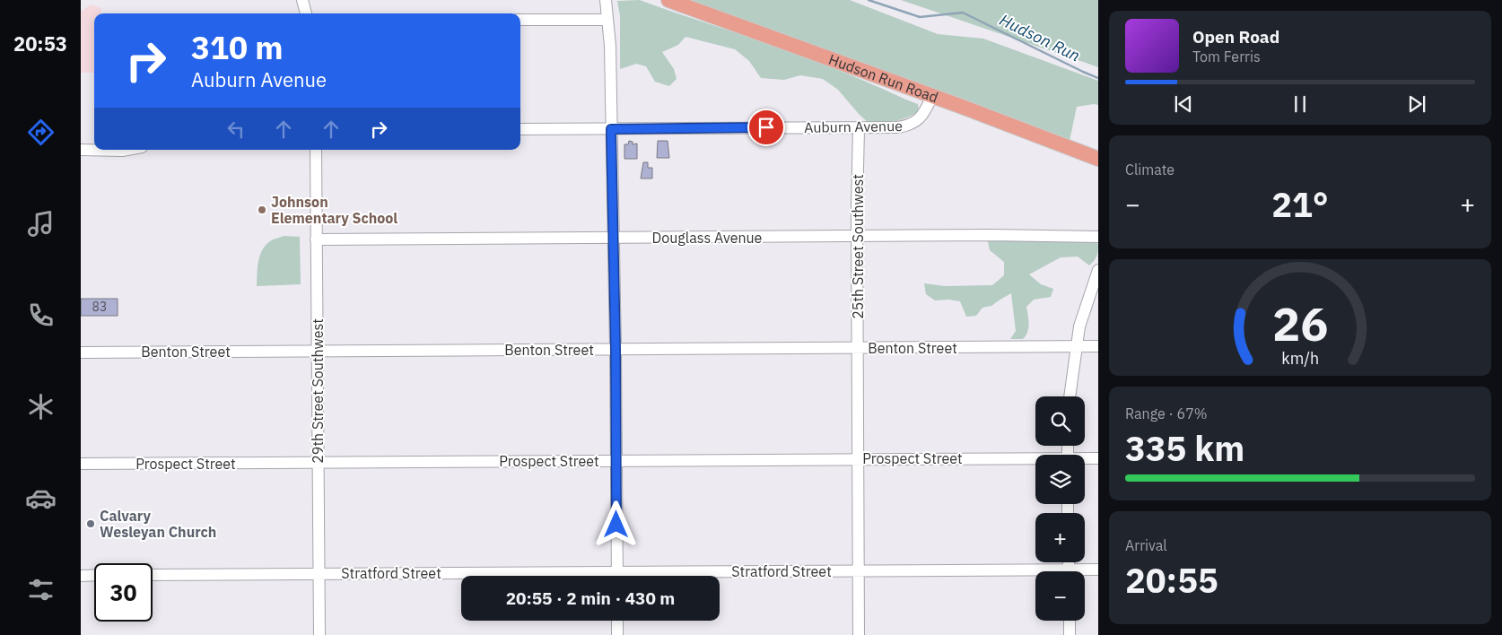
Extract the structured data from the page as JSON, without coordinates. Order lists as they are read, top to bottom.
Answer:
{
  "streets": {
    "main road": ["Hudson Run Road"],
    "street": [
      "Auburn Avenue",
      "Douglass Avenue",
      "25th Street Southwest",
      "Benton Street",
      "29th Street Southwest",
      "Prospect Street",
      "Stratford Street"
    ]
  },
  "crossings": [
    ["Hudson Run Road", "Auburn Avenue"],
    ["Auburn Avenue", "25th Street Southwest"],
    ["Douglass Avenue", "25th Street Southwest"],
    ["Douglass Avenue", "29th Street Southwest"],
    ["25th Street Southwest", "Benton Street"],
    ["25th Street Southwest", "Prospect Street"],
    ["25th Street Southwest", "Stratford Street"],
    ["Benton Street", "29th Street Southwest"],
    ["29th Street Southwest", "Prospect Street"],
    ["29th Street Southwest", "Stratford Street"]
  ],
  "water": ["Hudson Run"],
  "places": ["Johnson Elementary School", "Calvary Wesleyan Church"],
  "house_numbers": ["83"],
  "page": {
    "tabs": "20:53",
    "turn": ["310 m", "Auburn Avenue"],
    "song": ["Open Road", "Tom Ferris"],
    "tile": [
      "Climate",
      ["Range · 67%", "335 km"],
      ["Arrival", "20:55"]
    ],
    "heat": ["−", "21°", "+"],
    "map_buttons": ["+", "−"],
    "limit": "30",
    "trip": "20:55 · 2 min · 430 m",
    "gauge": ["26", "km/h"]
  }
}
